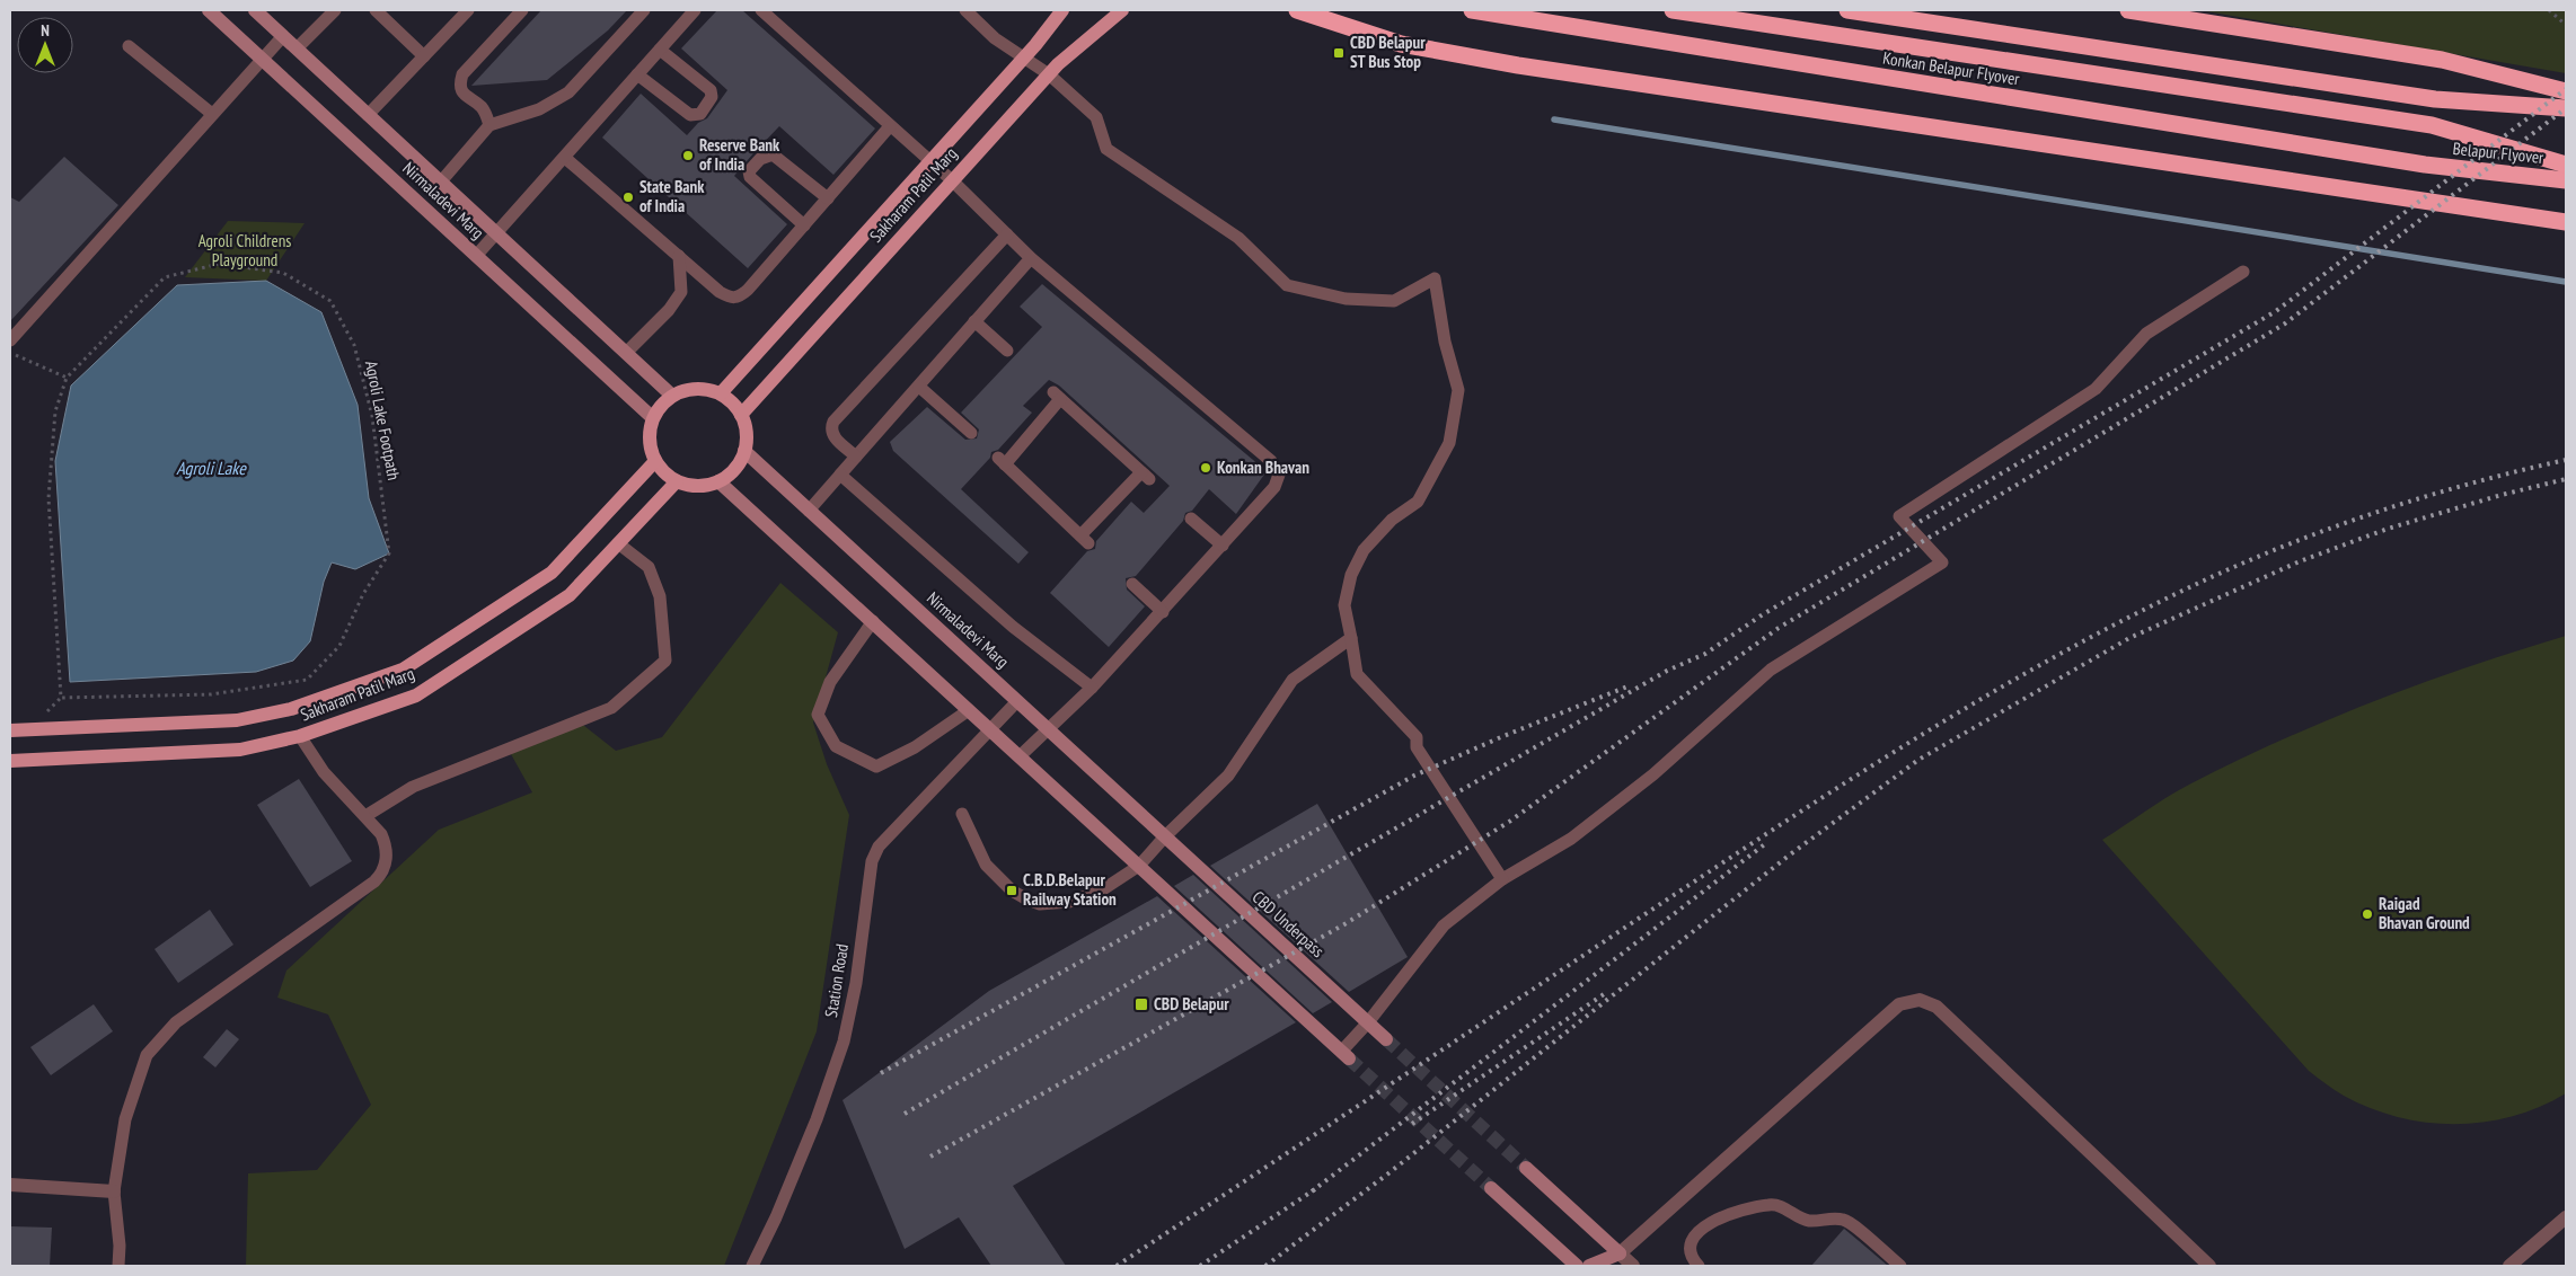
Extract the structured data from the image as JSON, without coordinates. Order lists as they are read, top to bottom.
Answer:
{
  "streets": {
    "highway": ["Konkan Belapur Flyover", "Belapur Flyover"],
    "main road": ["Sakharam Patil Marg", "Nirmaladevi Marg", "CBD Underpass"],
    "lane": ["Station Road"],
    "path": ["Agroli Lake Footpath"]
  },
  "crossings": [
    ["Konkan Belapur Flyover", "Belapur Flyover"],
    ["Sakharam Patil Marg", "Nirmaladevi Marg"],
    ["Nirmaladevi Marg", "CBD Underpass"],
    ["Nirmaladevi Marg", "Station Road"]
  ],
  "water": ["Agroli Lake"],
  "parks": ["Agroli Childrens Playground"],
  "places": {
    "transit": ["CBD Belapur ST Bus Stop", "C.B.D.Belapur Railway Station", "CBD Belapur"],
    "other": [
      "Reserve Bank of India",
      "State Bank of India",
      "Konkan Bhavan",
      "Raigad Bhavan Ground"
    ]
  },
  "north": "top"
}
